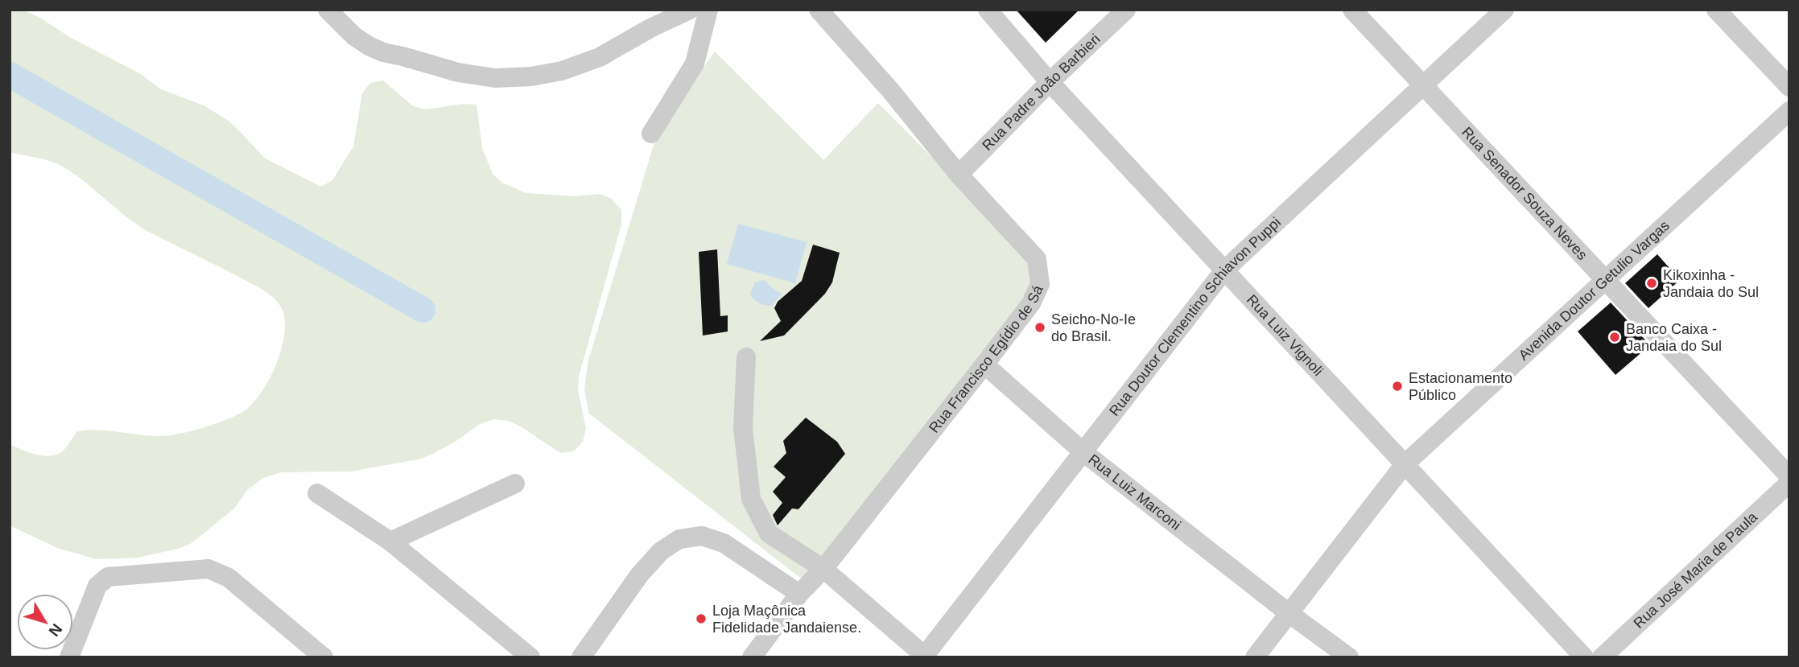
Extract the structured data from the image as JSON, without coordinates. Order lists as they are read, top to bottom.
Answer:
{
  "streets": {
    "street": [
      "Rua Padre João Barbieri",
      "Rua Senador Souza Neves",
      "Avenida Doutor Getulio Vargas",
      "Rua Doutor Clementino Schiavon Puppi",
      "Rua Luiz Vignoli",
      "Rua Francisco Egídio de Sá",
      "Rua Luiz Marconi",
      "Rua José Maria de Paula"
    ]
  },
  "crossings": [
    ["Rua Padre João Barbieri", "Rua Luiz Vignoli"],
    ["Rua Padre João Barbieri", "Rua Francisco Egídio de Sá"],
    ["Rua Senador Souza Neves", "Avenida Doutor Getulio Vargas"],
    ["Rua Senador Souza Neves", "Rua Doutor Clementino Schiavon Puppi"],
    ["Avenida Doutor Getulio Vargas", "Rua Luiz Vignoli"],
    ["Avenida Doutor Getulio Vargas", "Rua Luiz Marconi"],
    ["Rua Doutor Clementino Schiavon Puppi", "Rua Luiz Vignoli"],
    ["Rua Doutor Clementino Schiavon Puppi", "Rua Luiz Marconi"],
    ["Rua Francisco Egídio de Sá", "Rua Luiz Marconi"]
  ],
  "places": [
    "Kikoxinha - Jandaia do Sul",
    "Seicho-No-Ie do Brasil.",
    "Banco Caixa - Jandaia do Sul",
    "Estacionamento Público",
    "Loja Maçônica Fidelidade Jandaiense."
  ],
  "north": "bottom right"
}
